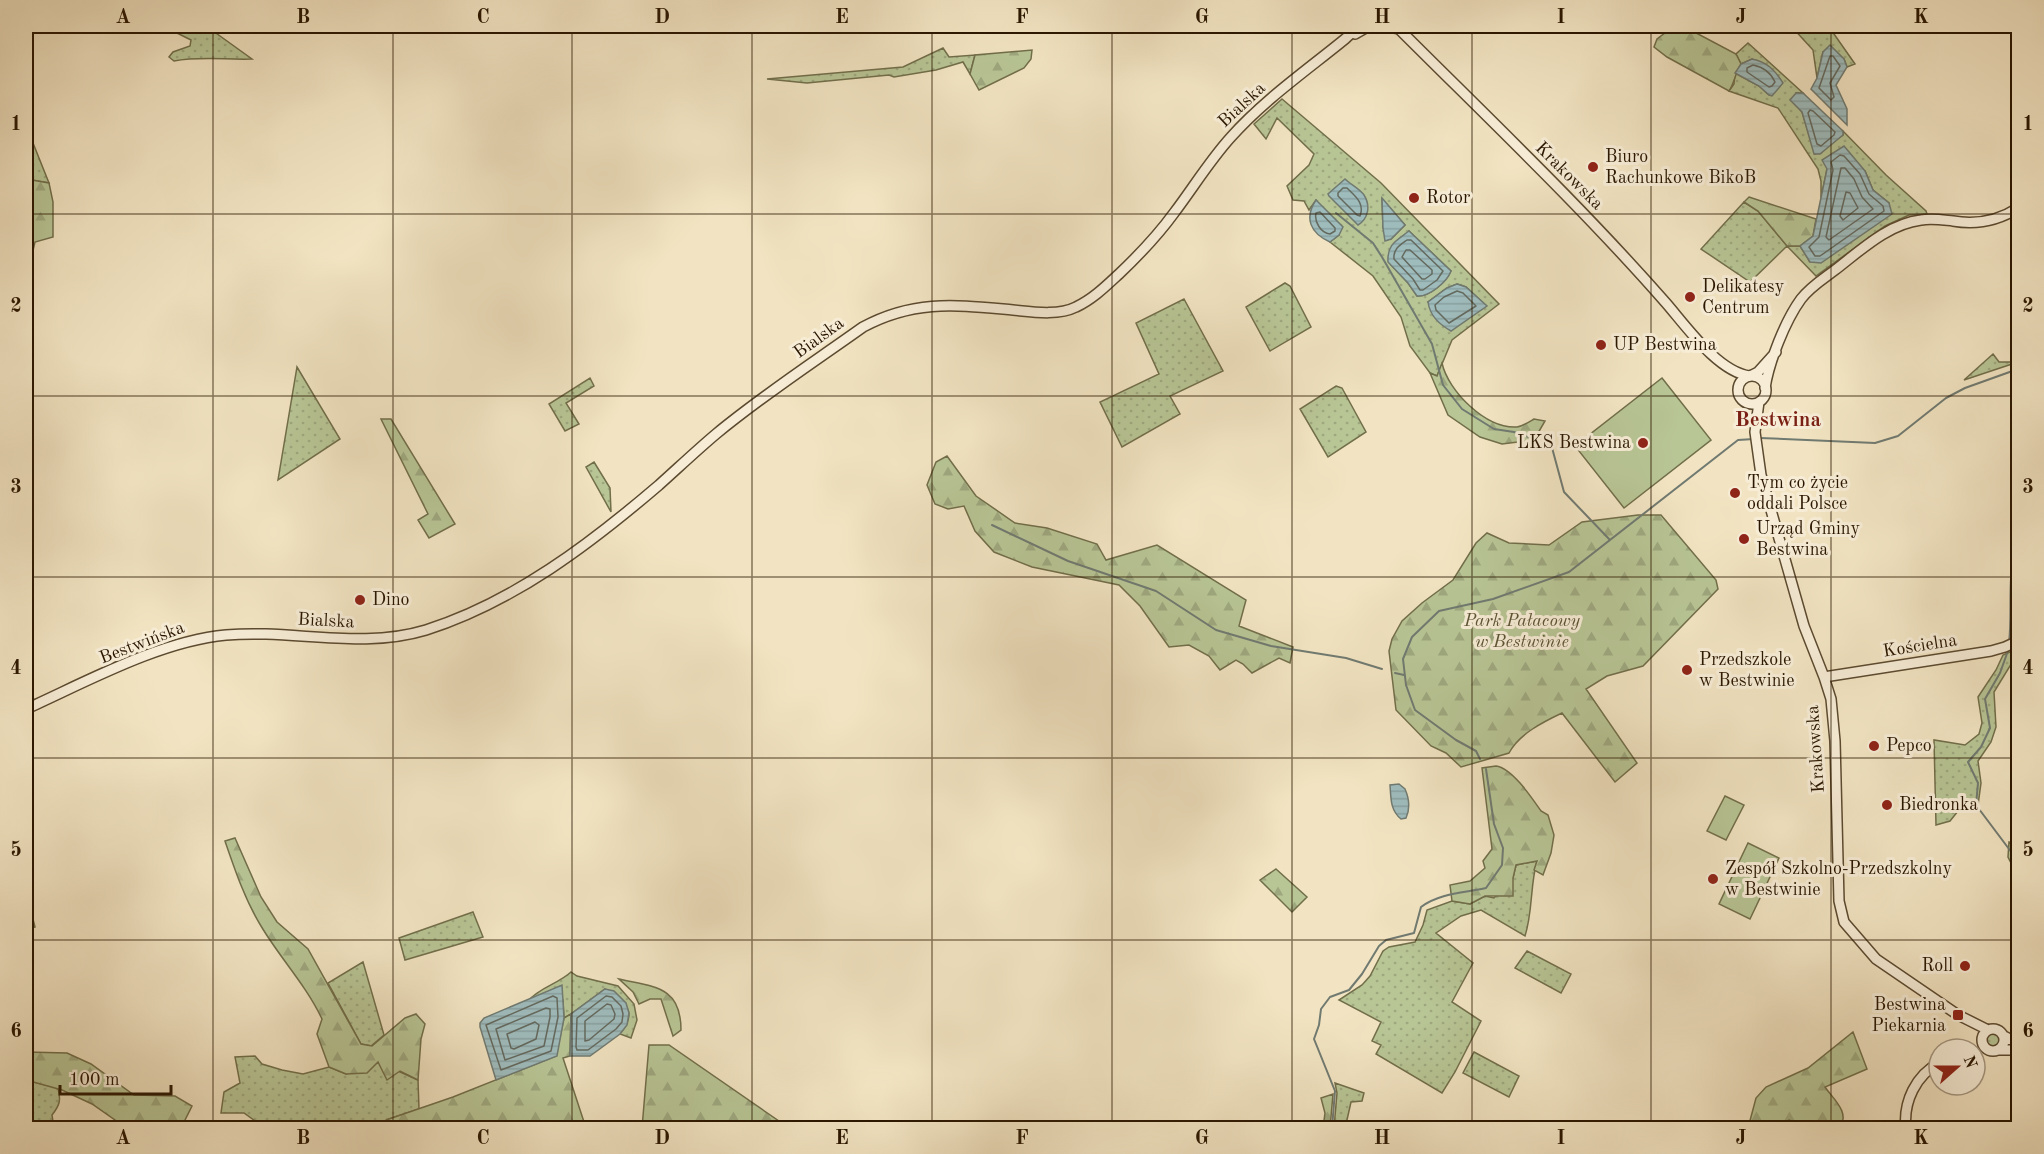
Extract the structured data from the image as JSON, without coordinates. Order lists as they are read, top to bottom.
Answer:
{
  "streets": {
    "street": [
      "Bialska",
      "Krakowska",
      "Bestwińska",
      "Kościelna"
    ]
  },
  "crossings": [
    ["Bialska", "Bestwińska"],
    ["Krakowska", "Kościelna"]
  ],
  "districts": ["Bestwina"],
  "parks": ["Park Pałacowy w Bestwinie"],
  "places": {
    "other": [
      "Biuro Rachunkowe BikoB",
      "Rotor",
      "Delikatesy Centrum",
      "UP Bestwina",
      "LKS Bestwina",
      "Tym co życie oddali Polsce",
      "Urząd Gminy Bestwina",
      "Dino",
      "Przedszkole w Bestwinie",
      "Pepco",
      "Biedronka",
      "Zespół Szkolno-Przedszkolny w Bestwinie",
      "Roll"
    ],
    "transit": ["Bestwina Piekarnia"]
  },
  "scale_bar": "100 m",
  "north": "right",
  "grid": {
    "columns": [
      "A",
      "B",
      "C",
      "D",
      "E",
      "F",
      "G",
      "H",
      "I",
      "J",
      "K"
    ],
    "rows": [
      "1",
      "2",
      "3",
      "4",
      "5",
      "6"
    ]
  }
}
